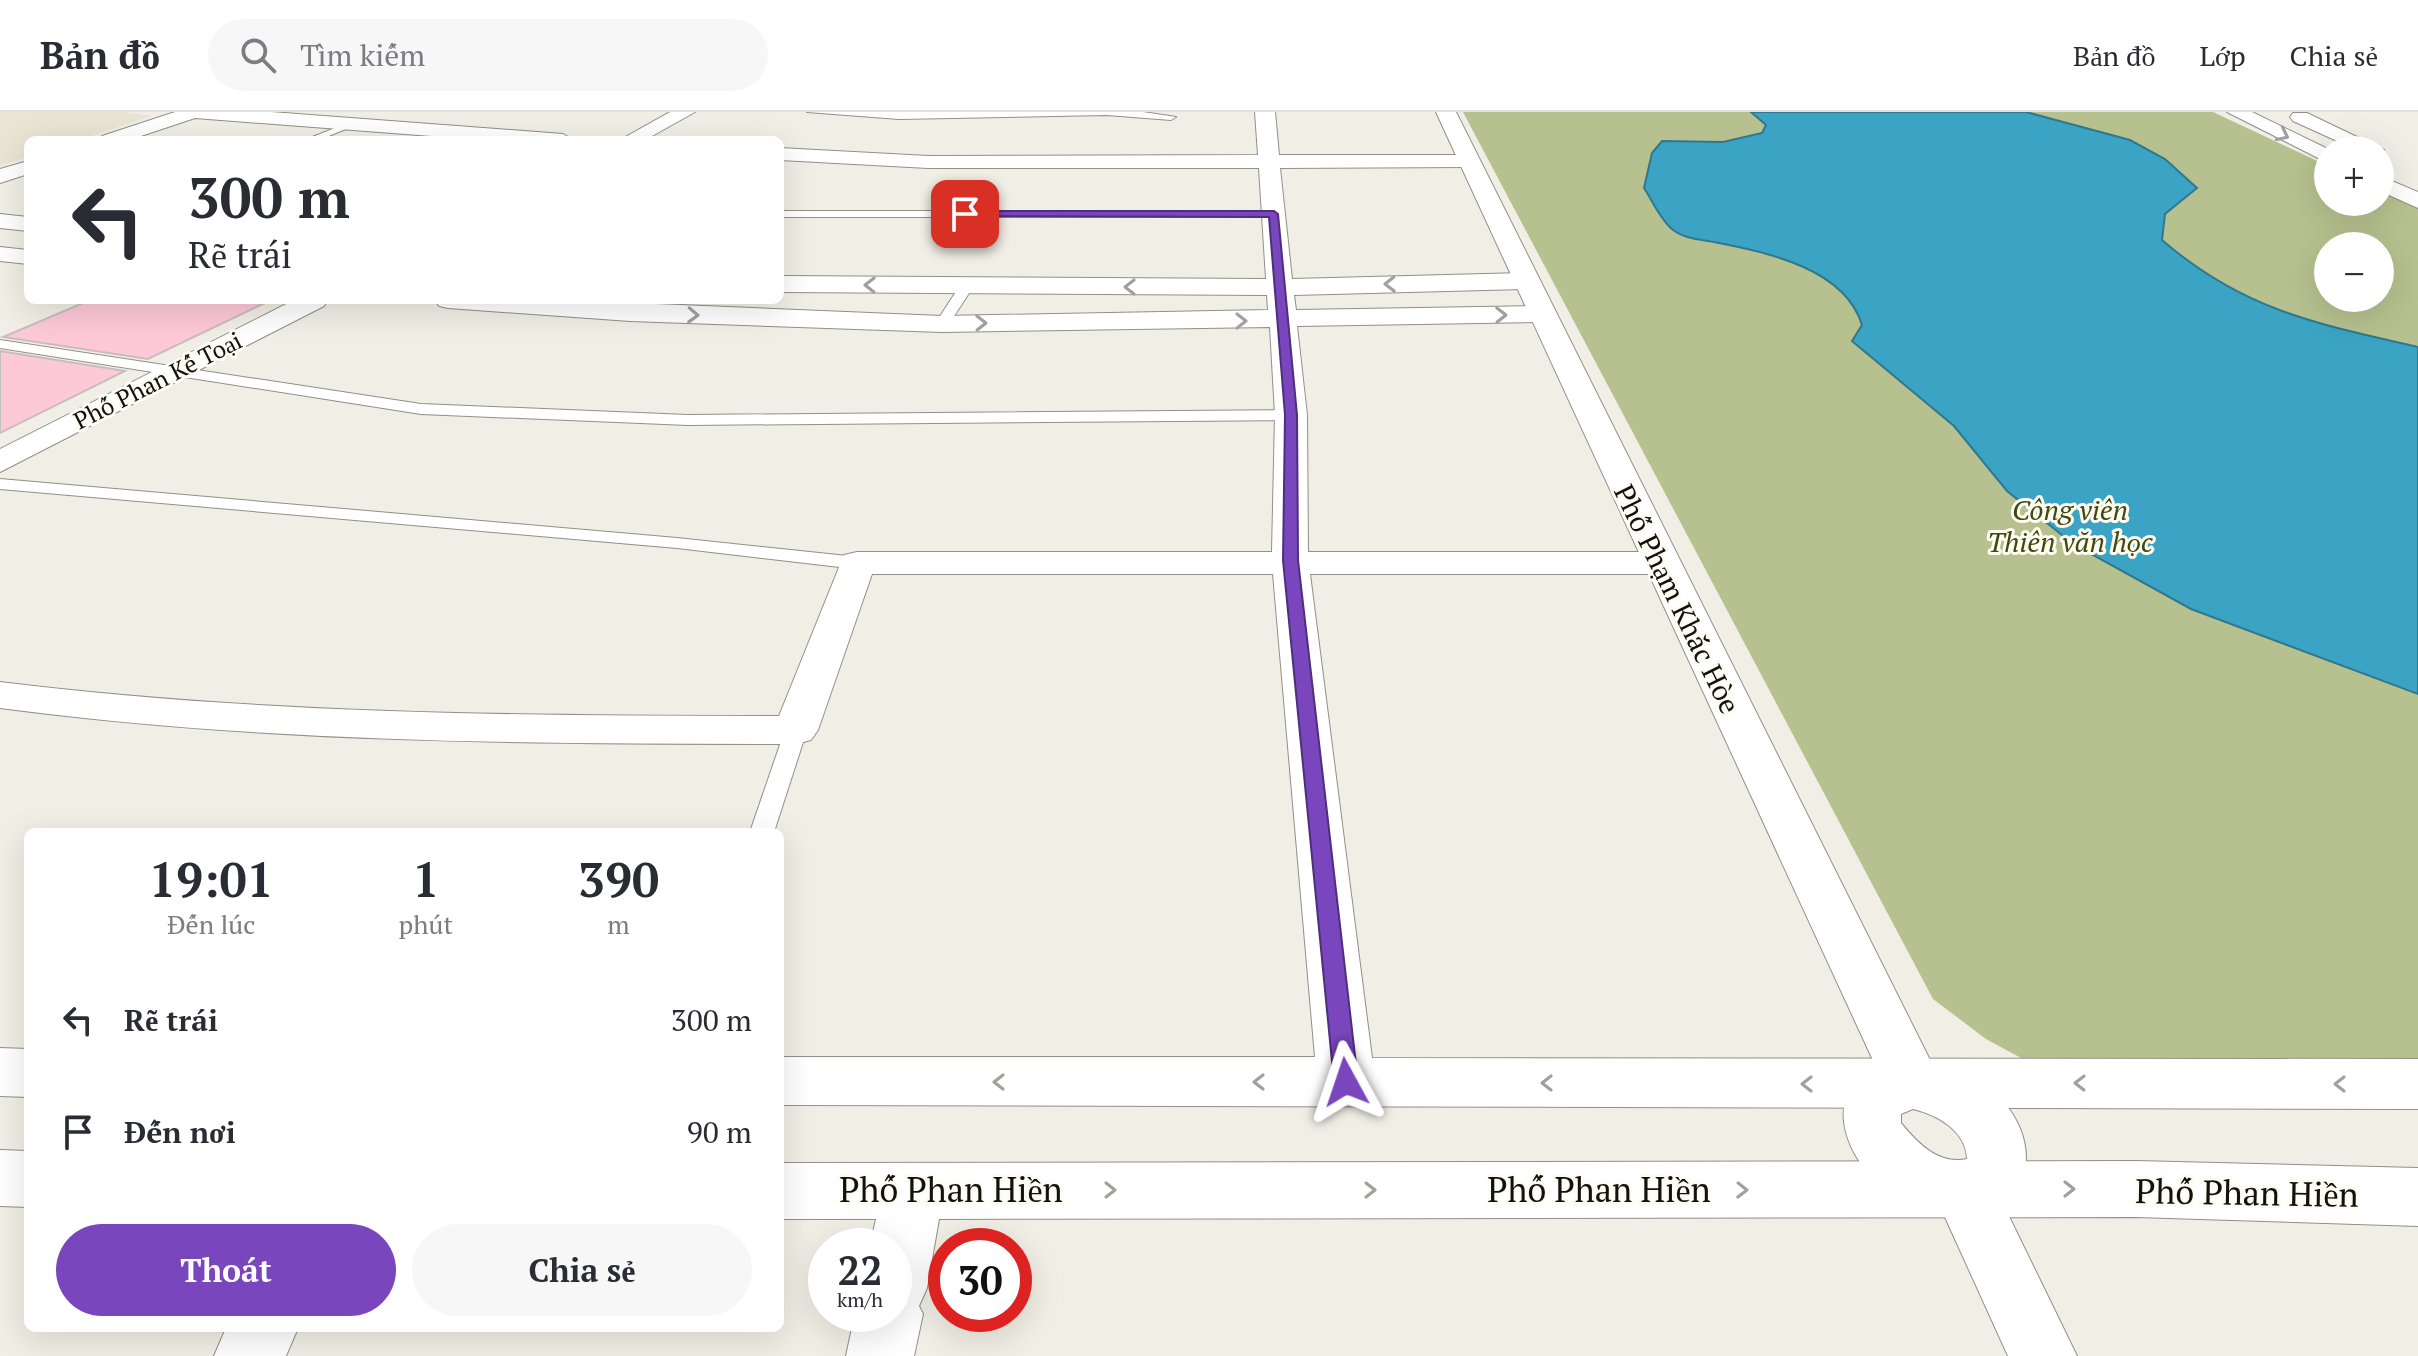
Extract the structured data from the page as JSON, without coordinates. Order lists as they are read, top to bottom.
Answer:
{
  "streets": {
    "street": ["Phố Phan Kế Toại", "Phố Phạm Khắc Hòe", "Phố Phan Hiền"]
  },
  "crossings": [
    ["Phố Phạm Khắc Hòe", "Phố Phan Hiền"]
  ],
  "parks": ["Công viên Thiên văn học"],
  "page": {
    "header": "Bản đồ",
    "search": "Tìm kiếm",
    "nav": ["Bản đồ", "Lớp", "Chia sẻ"],
    "map_buttons": ["+", "−"],
    "turn": ["300 m", "Rẽ trái"],
    "eta": [
      "19:01",
      "Đến lúc",
      "1",
      "phút",
      "390",
      "m"
    ],
    "list": [
      {
        "name": "Rẽ trái",
        "value": "300 m"
      },
      {
        "name": "Đến nơi",
        "value": "90 m"
      }
    ],
    "buttons": ["Thoát", "Chia sẻ"],
    "speed": "22 km/h",
    "limit": "30"
  }
}
